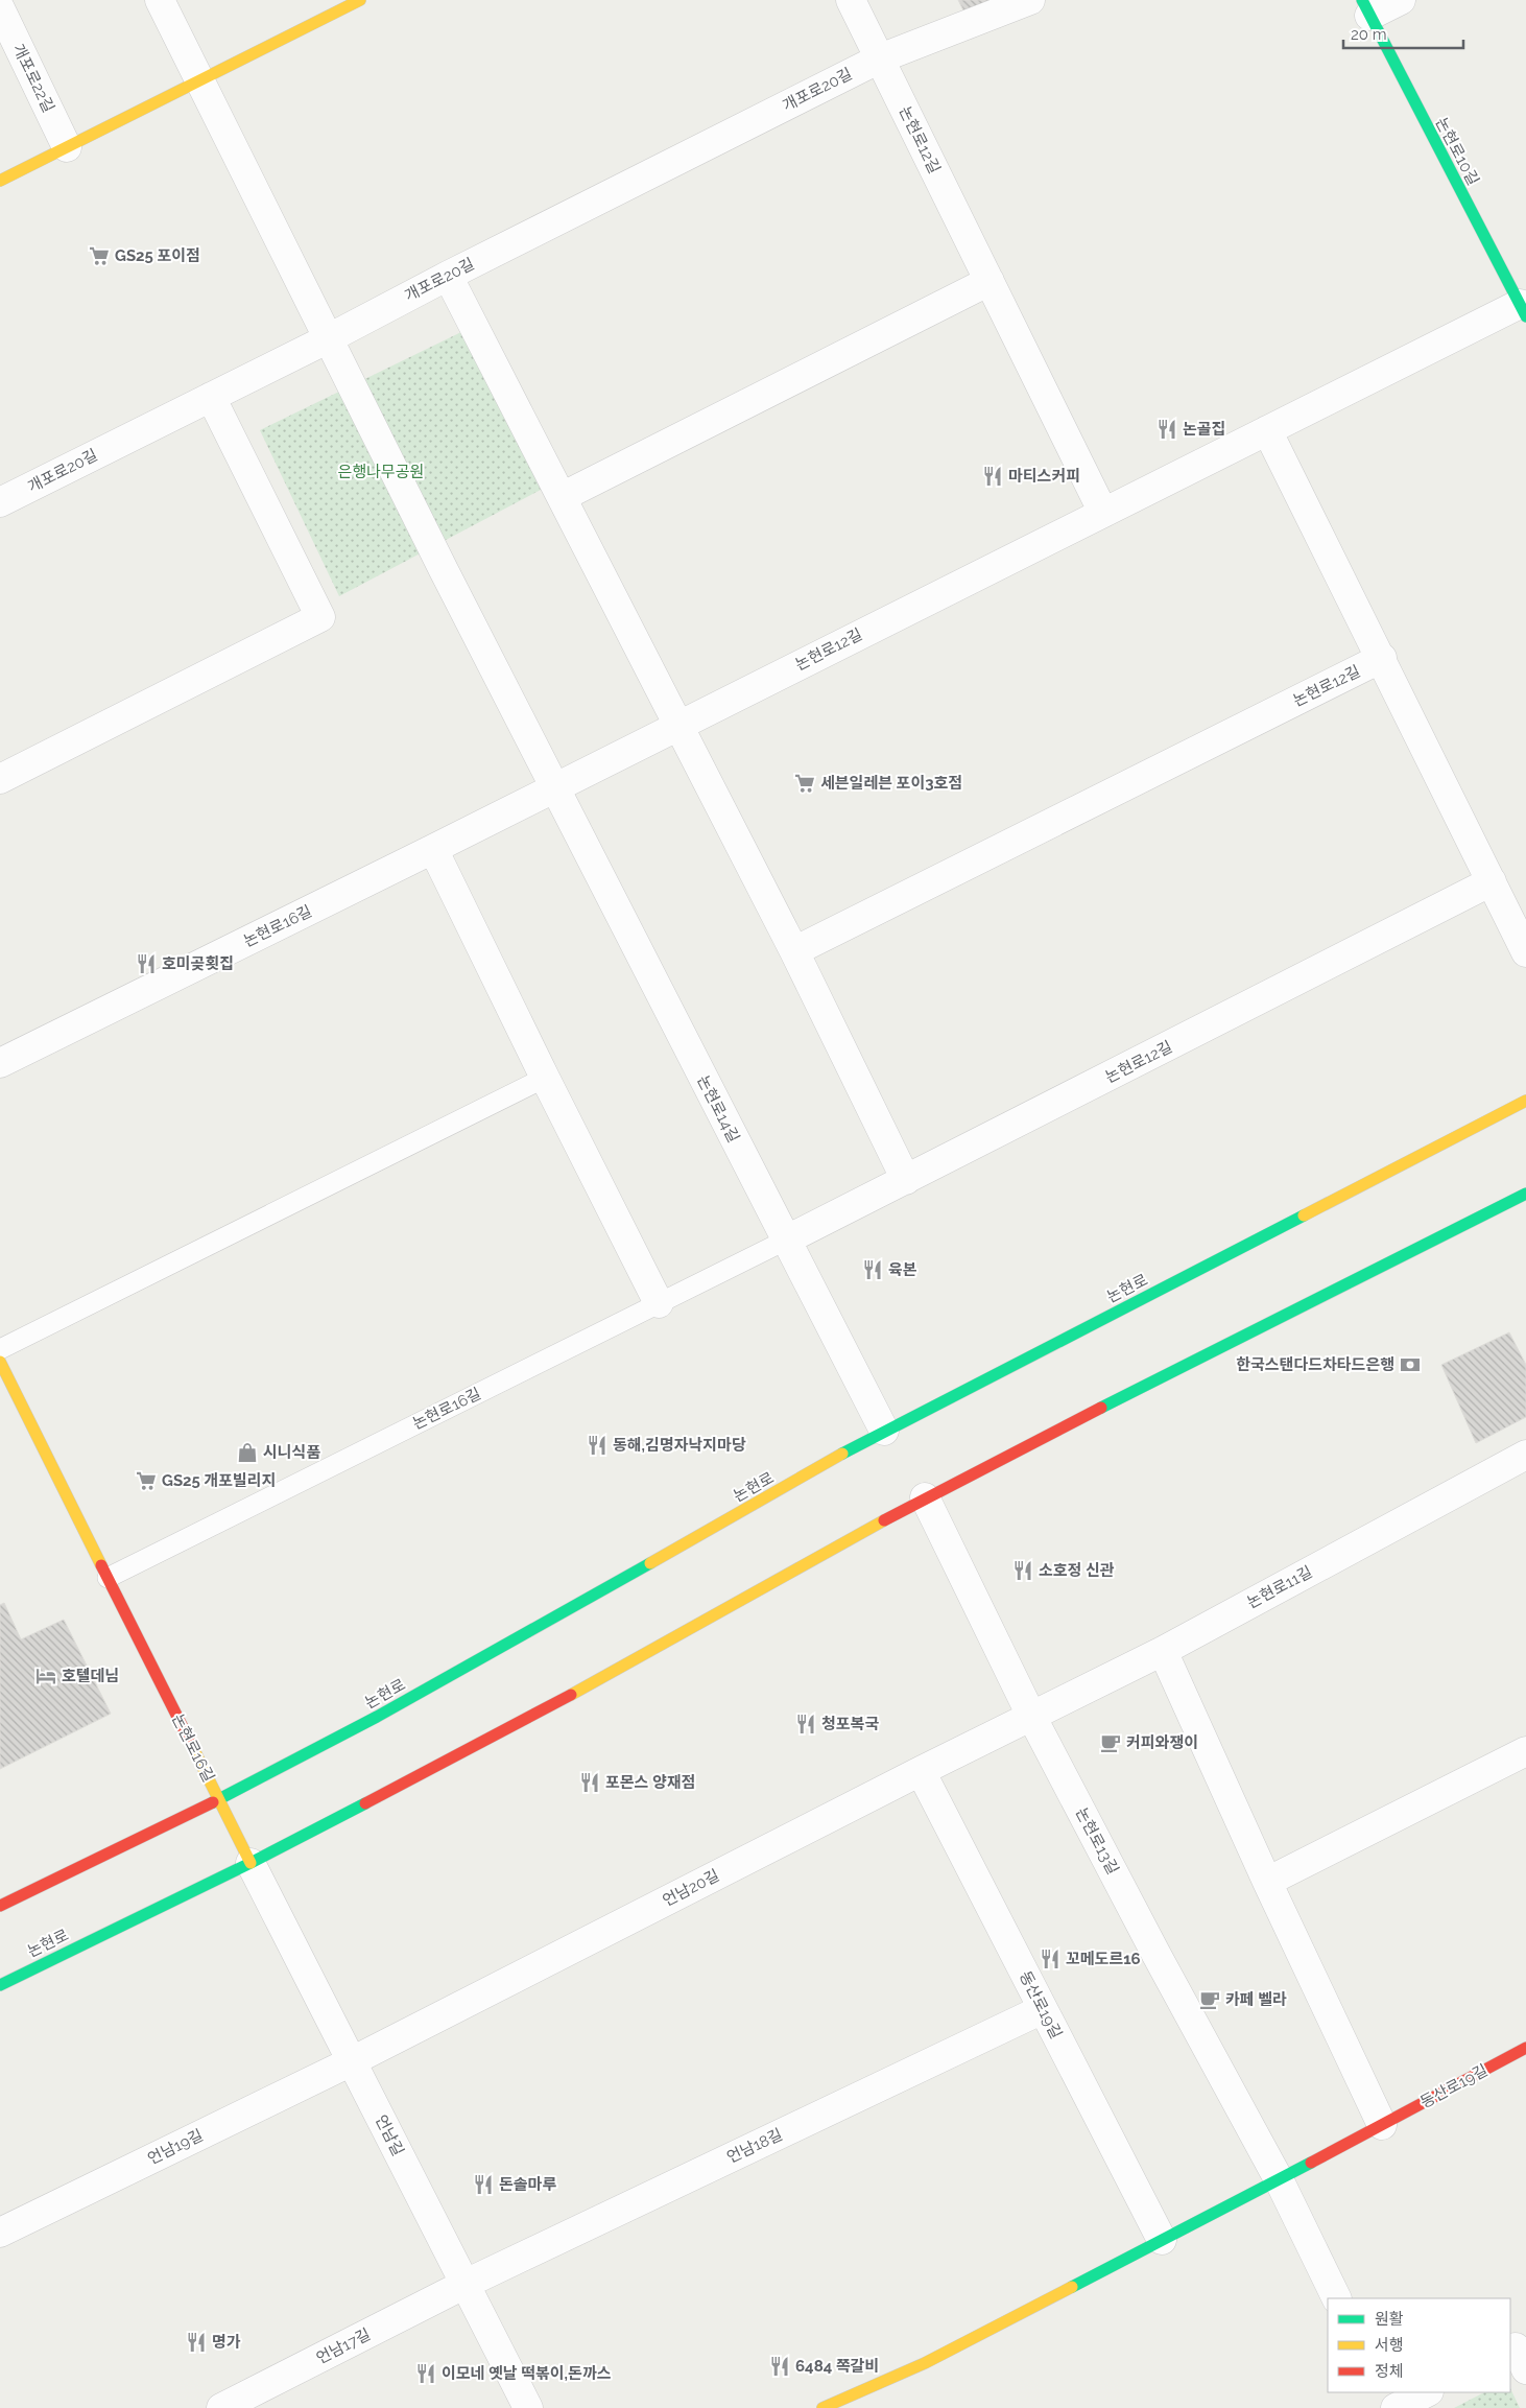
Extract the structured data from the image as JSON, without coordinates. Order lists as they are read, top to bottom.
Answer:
{
  "streets": {
    "main road": [
      "논현로10길",
      "논현로16길",
      "논현로",
      "동산로19길"
    ],
    "street": [
      "개포로22길",
      "개포로20길",
      "논현로12길",
      "논현로14길",
      "논현로11길",
      "논현로13길",
      "언남20길",
      "언남길",
      "언남18길",
      "언남19길",
      "언남17길"
    ]
  },
  "crossings": [
    ["개포로20길", "논현로12길"],
    ["개포로20길", "논현로14길"],
    ["논현로12길", "논현로10길"],
    ["논현로12길", "논현로16길"],
    ["논현로12길", "논현로14길"],
    ["논현로16길", "논현로14길"],
    ["논현로16길", "논현로"],
    ["논현로16길", "언남길"],
    ["논현로14길", "논현로"],
    ["논현로", "논현로13길"],
    ["논현로", "언남길"],
    ["논현로11길", "논현로13길"],
    ["논현로11길", "언남20길"],
    ["논현로13길", "언남20길"],
    ["논현로13길", "동산로19길"],
    ["언남20길", "동산로19길"],
    ["언남20길", "언남길"],
    ["언남20길", "언남19길"],
    ["동산로19길", "언남18길"],
    ["언남길", "언남18길"],
    ["언남길", "언남19길"],
    ["언남길", "언남17길"],
    ["언남18길", "언남17길"]
  ],
  "parks": ["은행나무공원"],
  "places": {
    "supermarket": ["GS25 포이점", "세븐일레븐 포이3호점", "GS25 개포빌리지"],
    "restaurant": [
      "논골집",
      "마티스커피",
      "호미곶횟집",
      "육본",
      "동해,김명자낙지마당",
      "소호정 신관",
      "청포복국",
      "포몬스 양재점",
      "꼬메도르16",
      "돈솔마루",
      "명가",
      "6484 쪽갈비",
      "이모네 옛날 떡볶이,돈까스"
    ],
    "bank": ["한국스탠다드차타드은행"],
    "shop": ["시니식품"],
    "hotel": ["호텔데님"],
    "cafe": ["커피와쟁이", "카페 벨라"]
  },
  "legend": ["원활", "서행", "정체"],
  "scale_bar": "20 m"
}
